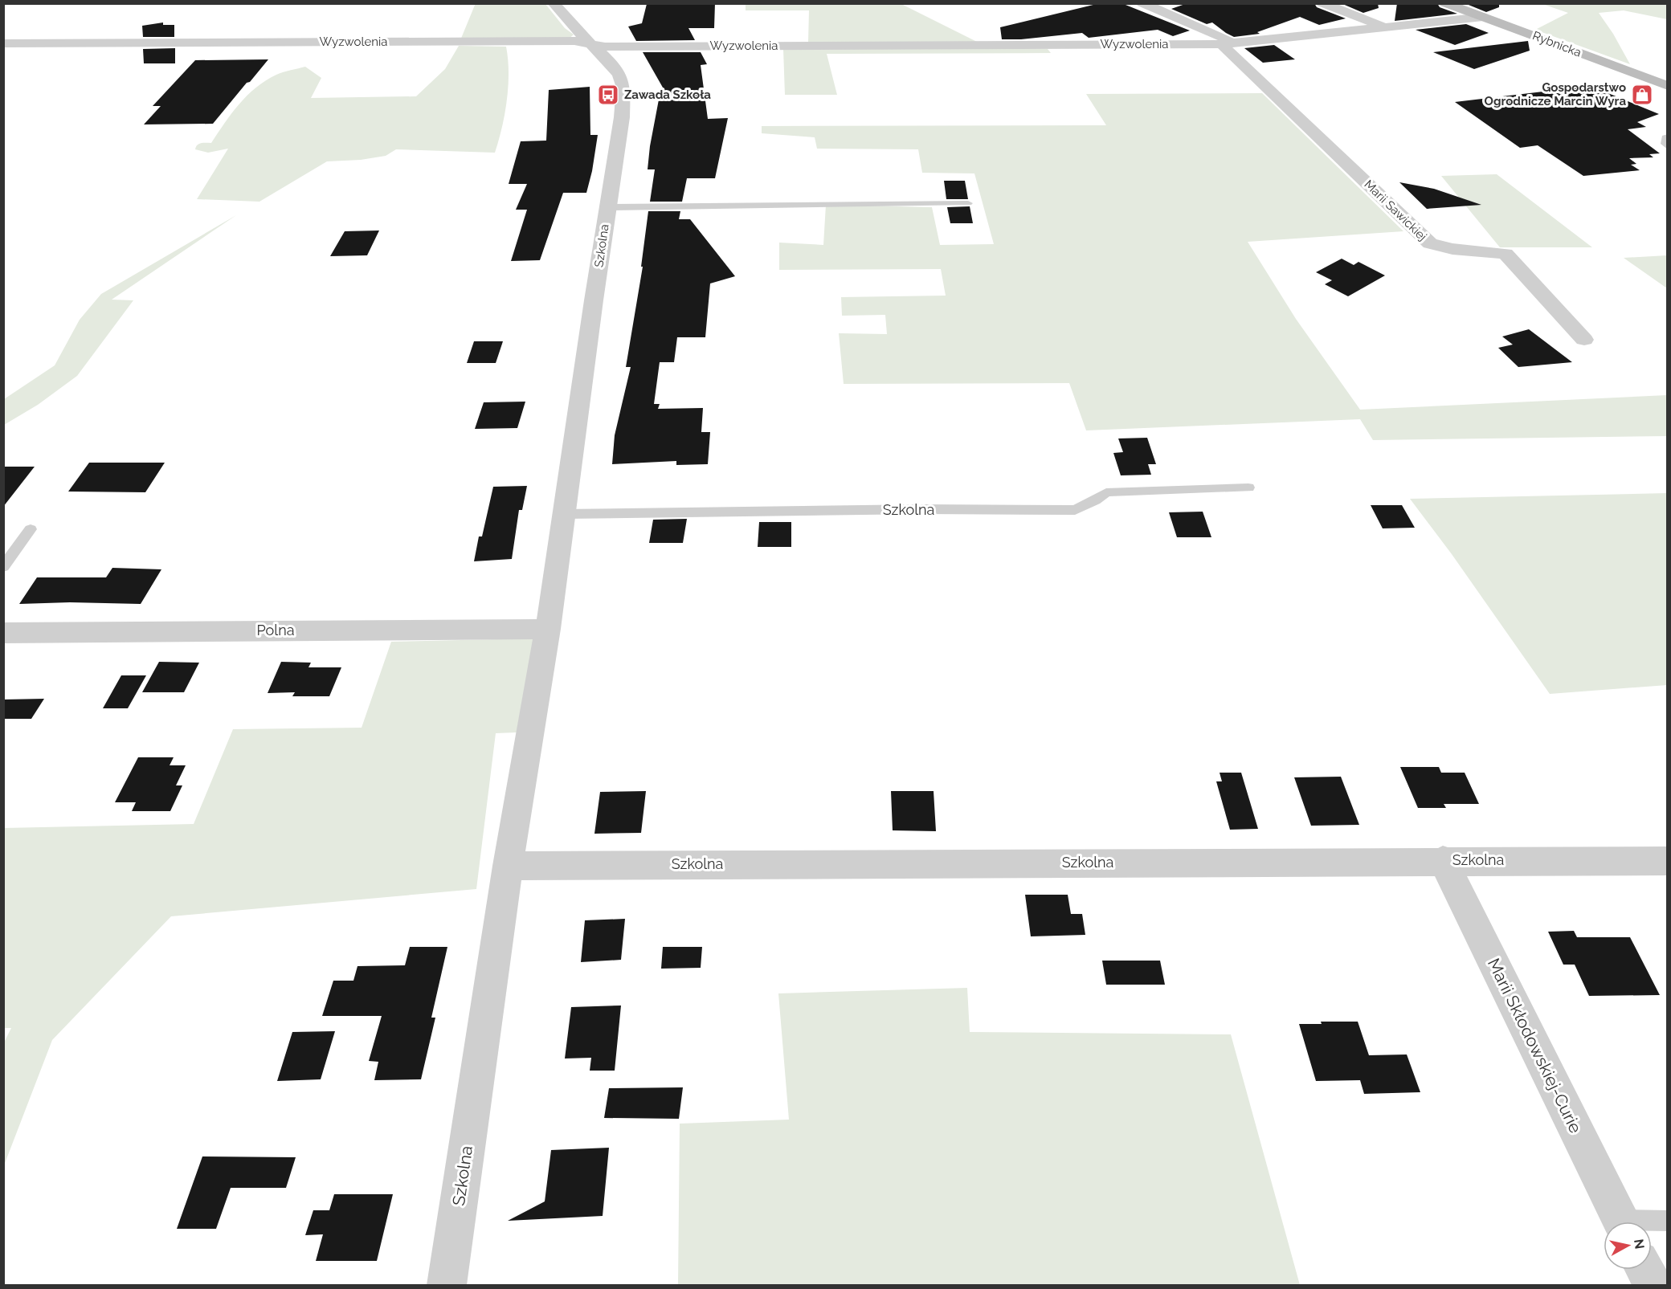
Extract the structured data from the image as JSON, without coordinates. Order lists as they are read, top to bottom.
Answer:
{
  "streets": {
    "main road": ["Rybnicka"],
    "street": [
      "Wyzwolenia",
      "Marii Sawickiej",
      "Szkolna",
      "Polna",
      "Marii Skłodowskiej-Curie"
    ]
  },
  "crossings": [
    ["Wyzwolenia", "Rybnicka"],
    ["Wyzwolenia", "Marii Sawickiej"],
    ["Wyzwolenia", "Szkolna"],
    ["Szkolna", "Polna"],
    ["Szkolna", "Marii Skłodowskiej-Curie"]
  ],
  "places": {
    "bus stop": ["Zawada Szkoła"],
    "shop": ["Gospodarstwo Ogrodnicze Marcin Wyra"]
  },
  "north": "right"
}
